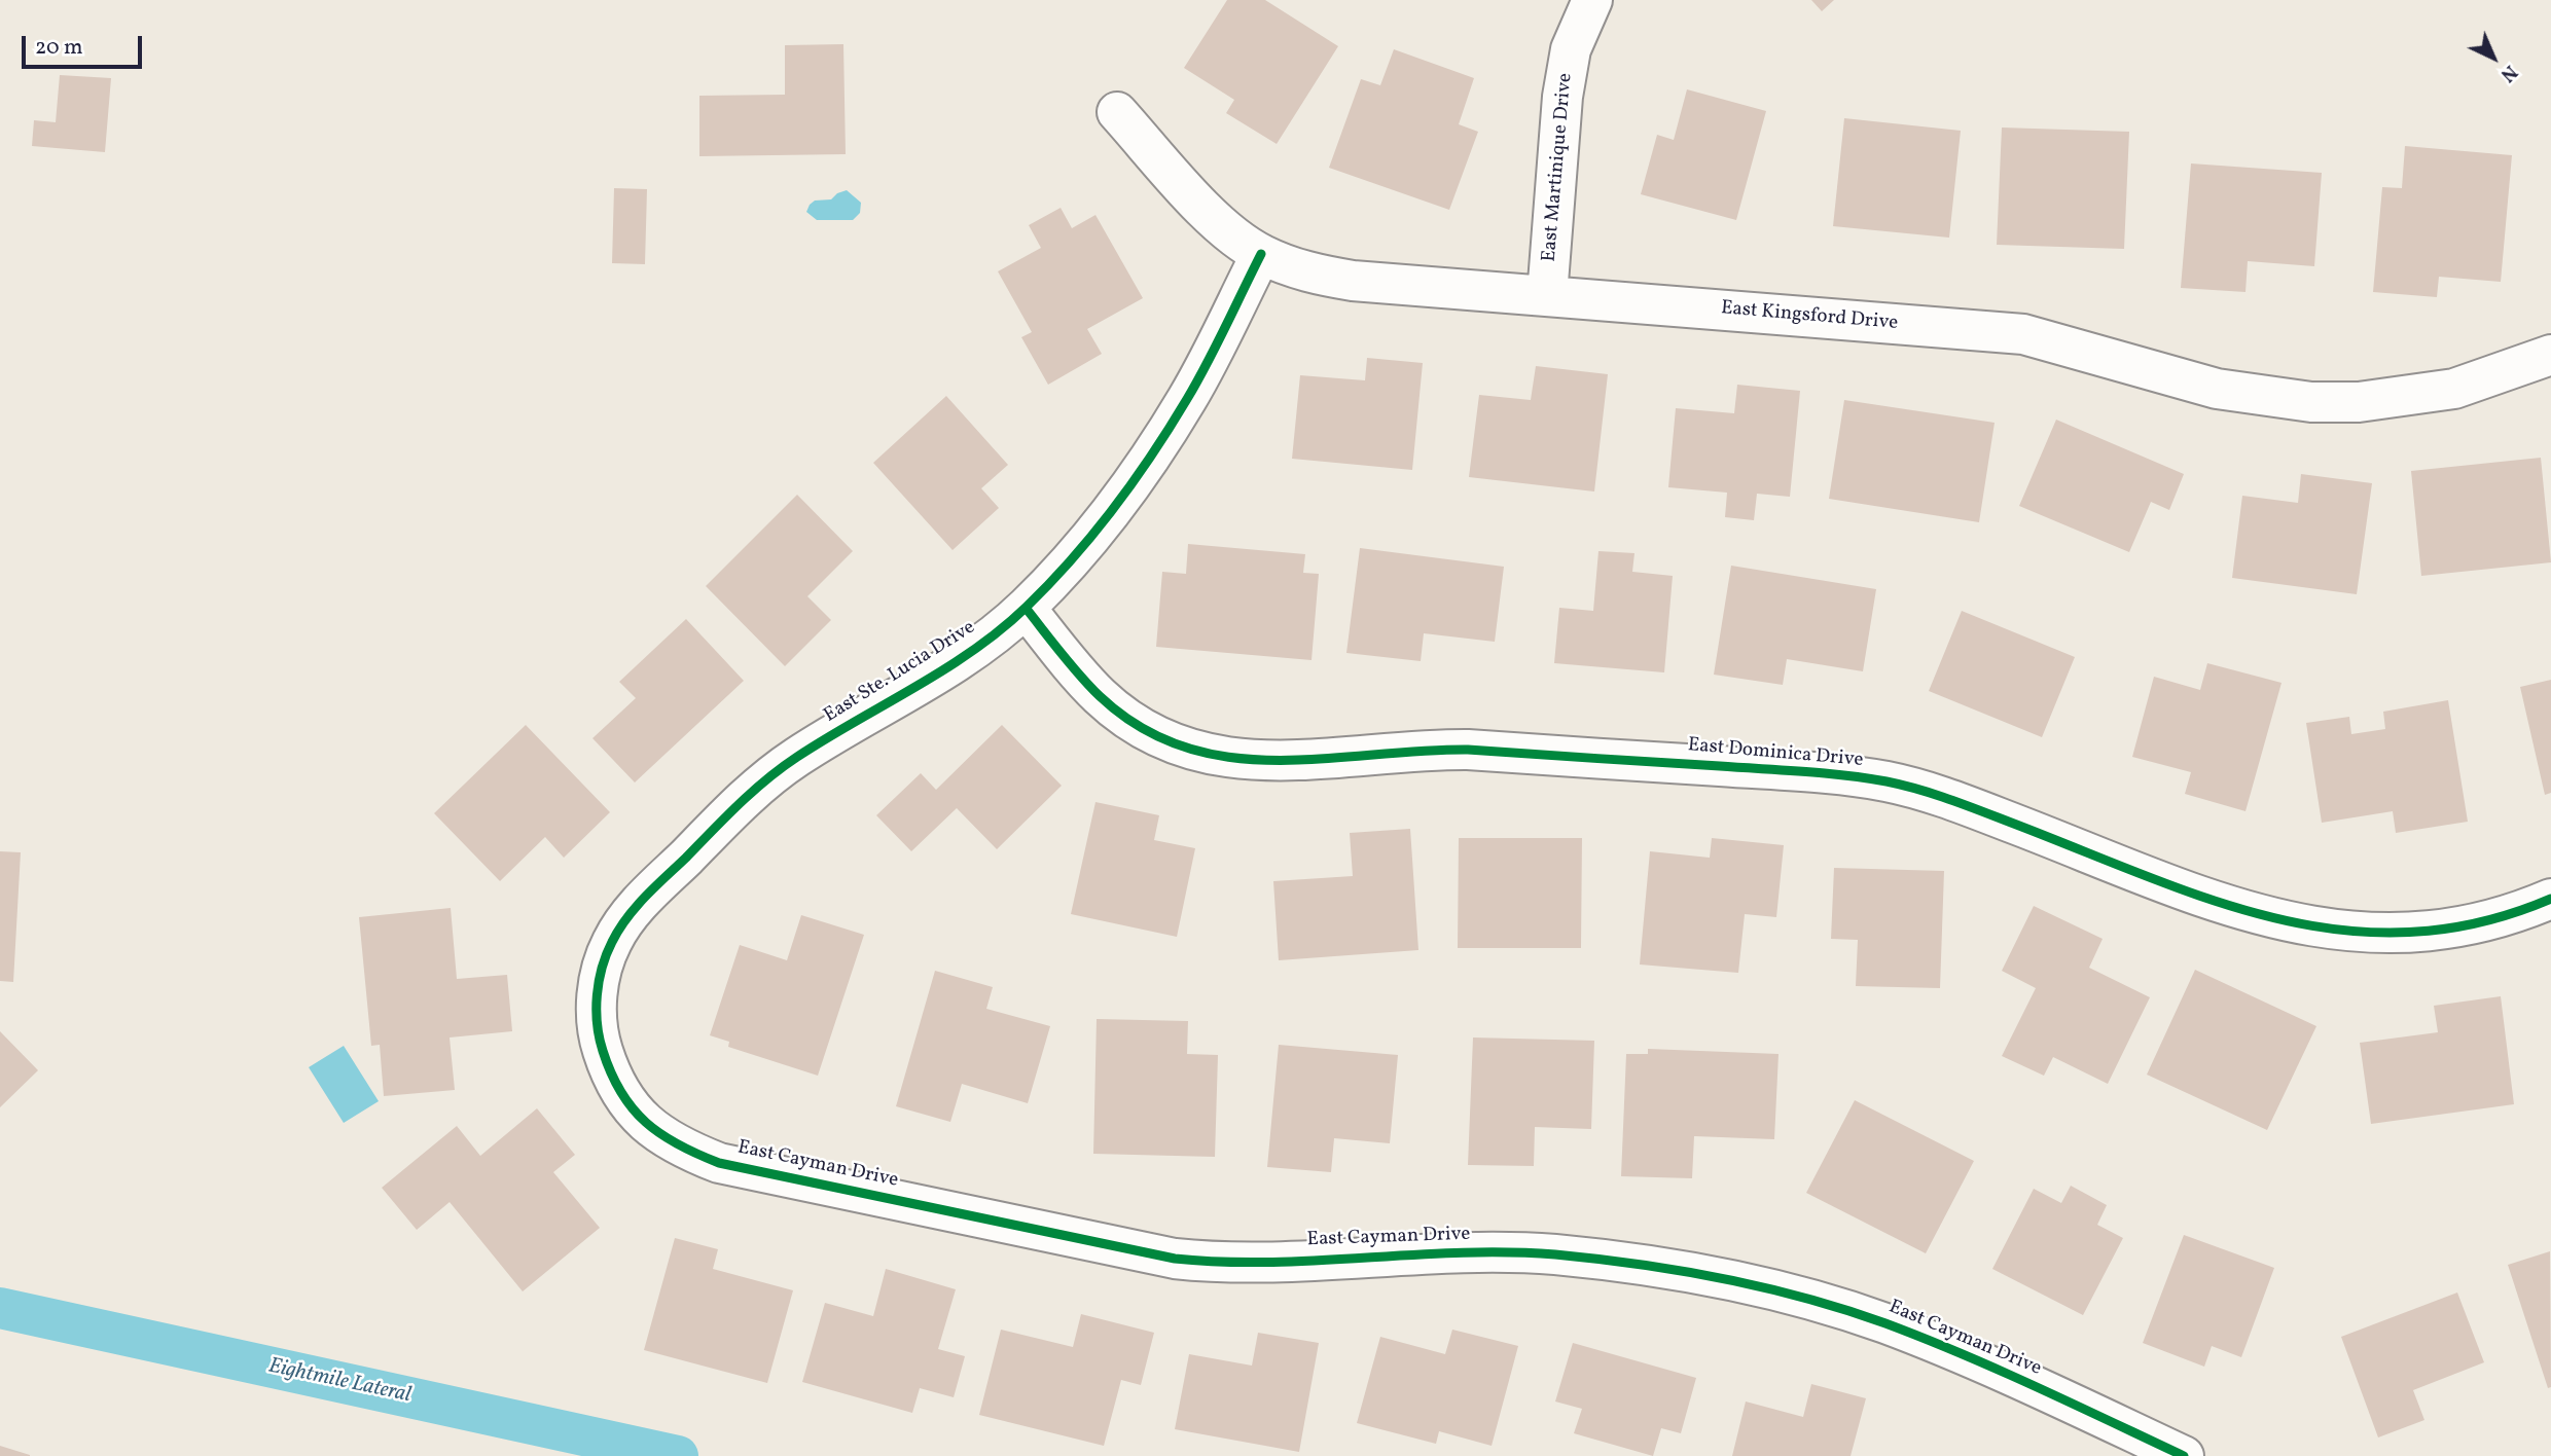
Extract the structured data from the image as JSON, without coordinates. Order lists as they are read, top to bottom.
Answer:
{
  "streets": {
    "street": [
      "East Martinique Drive",
      "East Kingsford Drive",
      "East Ste. Lucia Drive",
      "East Dominica Drive",
      "East Cayman Drive"
    ]
  },
  "crossings": [
    ["East Martinique Drive", "East Kingsford Drive"],
    ["East Kingsford Drive", "East Ste. Lucia Drive"],
    ["East Ste. Lucia Drive", "East Dominica Drive"],
    ["East Ste. Lucia Drive", "East Cayman Drive"]
  ],
  "water": ["Eightmile Lateral"],
  "scale_bar": "20 m",
  "north": "bottom right"
}
